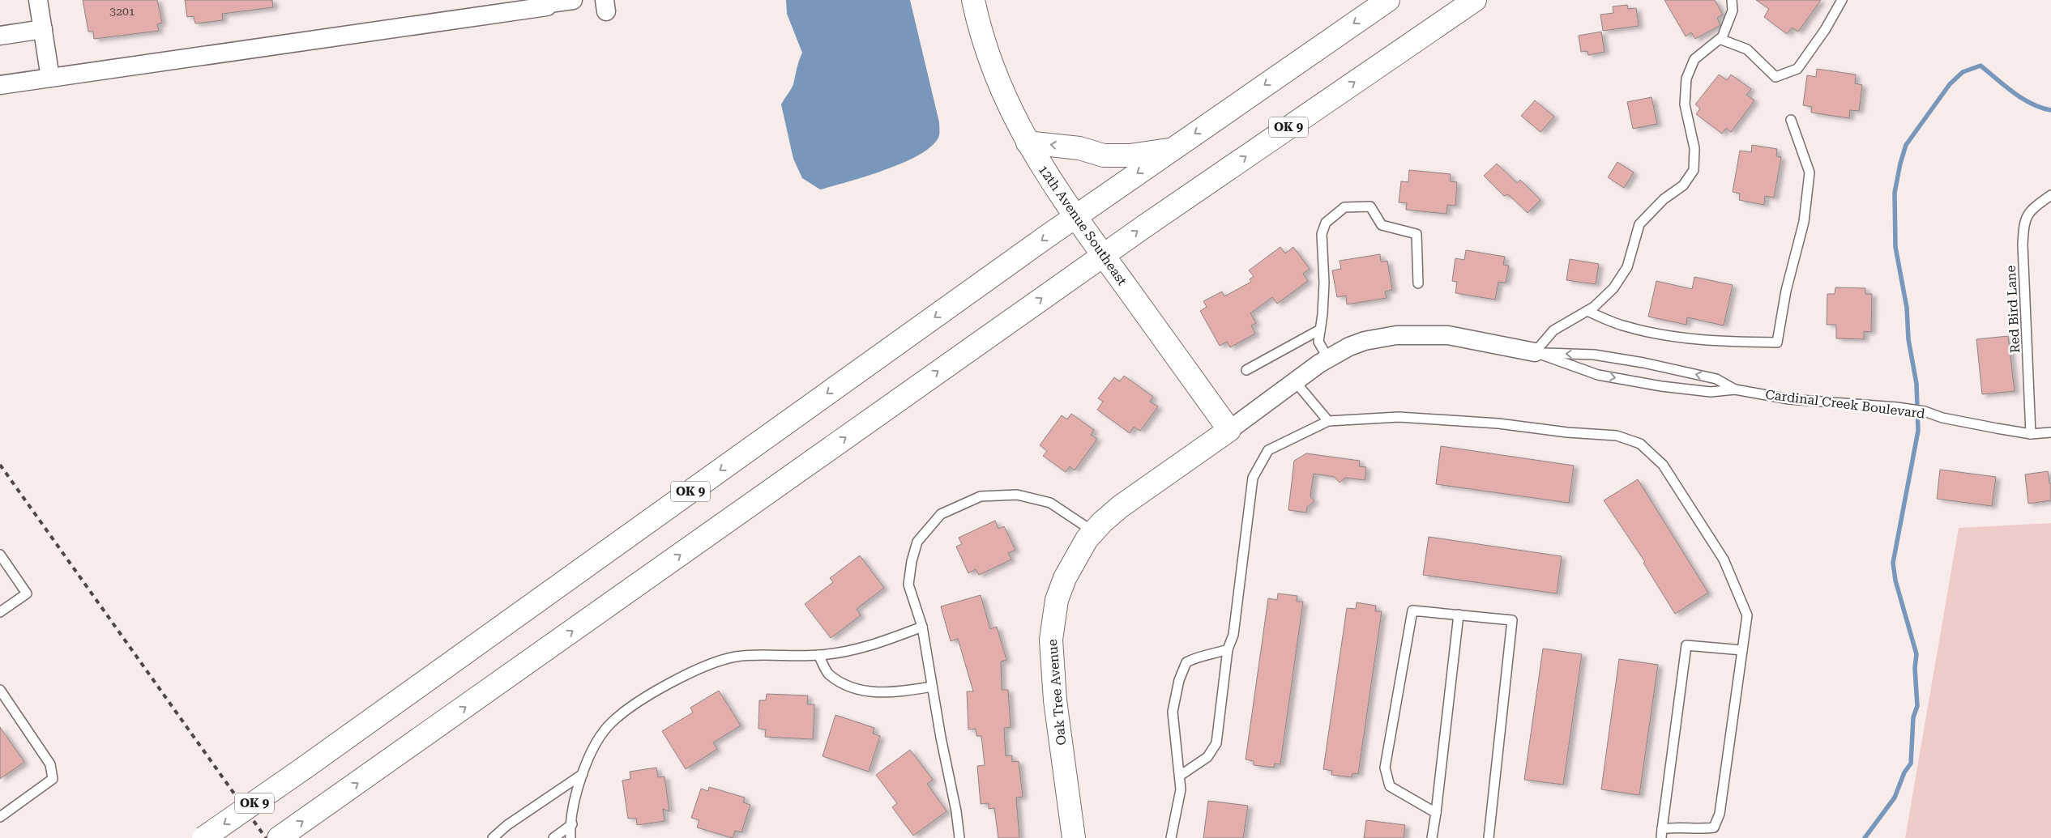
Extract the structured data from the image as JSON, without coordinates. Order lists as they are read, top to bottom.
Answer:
{
  "streets": {
    "main road": ["OK 9", "12th Avenue Southeast", "Oak Tree Avenue"],
    "street": ["Cardinal Creek Boulevard"],
    "lane": ["Red Bird Lane"]
  },
  "crossings": [
    ["OK 9", "12th Avenue Southeast"],
    ["12th Avenue Southeast", "Cardinal Creek Boulevard"],
    ["12th Avenue Southeast", "Oak Tree Avenue"],
    ["Red Bird Lane", "Cardinal Creek Boulevard"],
    ["Cardinal Creek Boulevard", "Oak Tree Avenue"]
  ],
  "house_numbers": ["3201"]
}
